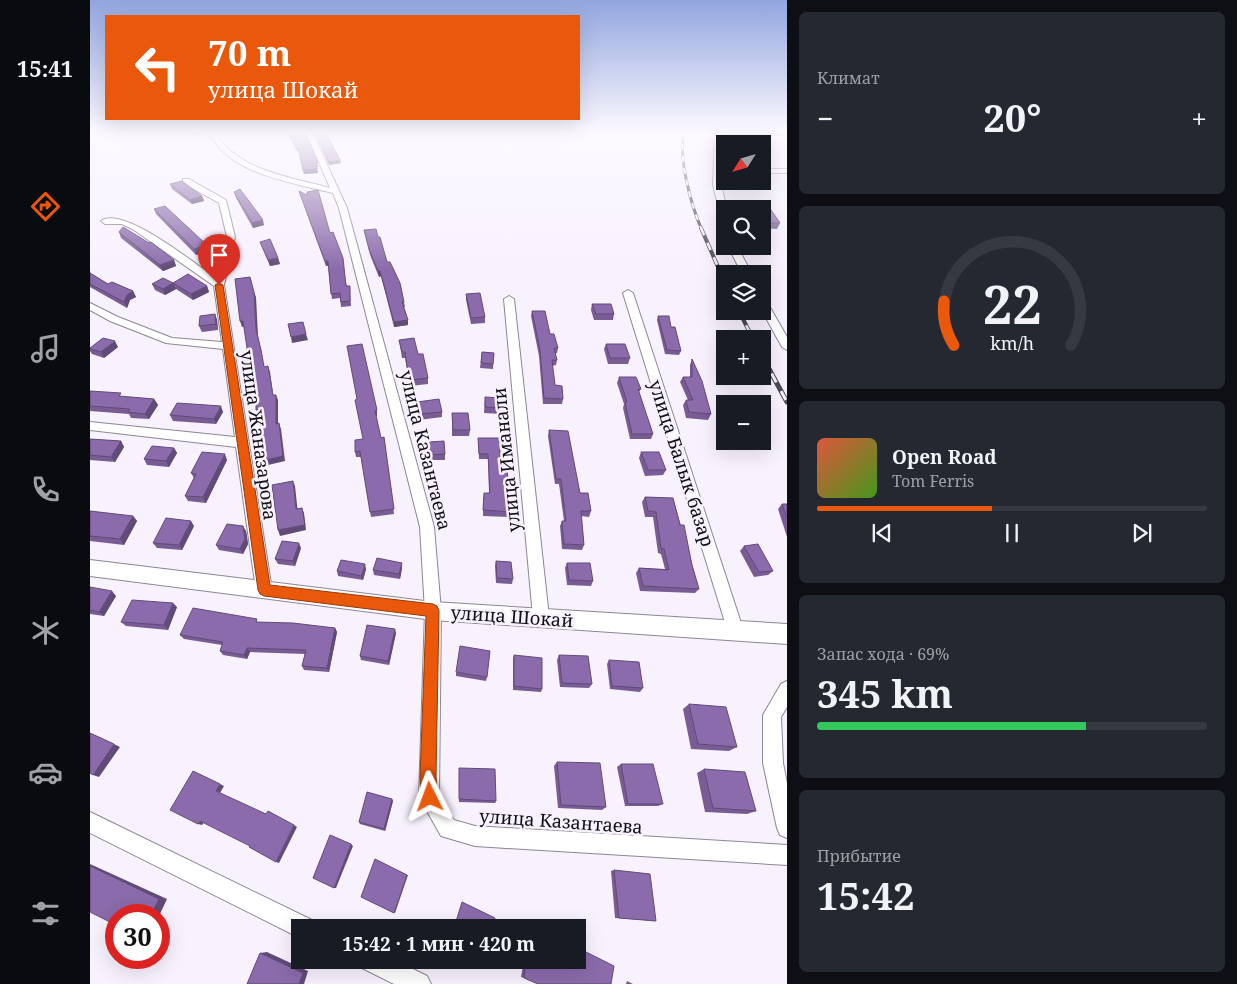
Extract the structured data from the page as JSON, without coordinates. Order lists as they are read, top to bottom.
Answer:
{
  "streets": {
    "street": [
      "улица Жаназарова",
      "улица Казантаева",
      "улица Иманали",
      "улица Балык базар",
      "улица Шокай"
    ]
  },
  "crossings": [
    ["улица Жаназарова", "улица Шокай"],
    ["улица Казантаева", "улица Шокай"],
    ["улица Иманали", "улица Шокай"],
    ["улица Балык базар", "улица Шокай"]
  ],
  "north": "bottom left",
  "page": {
    "tabs": "15:41",
    "tile": [
      "Климат",
      ["Запас хода · 69%", "345 km"],
      ["Прибытие", "15:42"]
    ],
    "turn": ["70 m", "улица Шокай"],
    "heat": ["−", "20°", "+"],
    "map_buttons": ["+", "−"],
    "song": ["Open Road", "Tom Ferris"],
    "limit": "30",
    "trip": "15:42 · 1 мин · 420 m",
    "gauge": ["22", "km/h"]
  }
}
